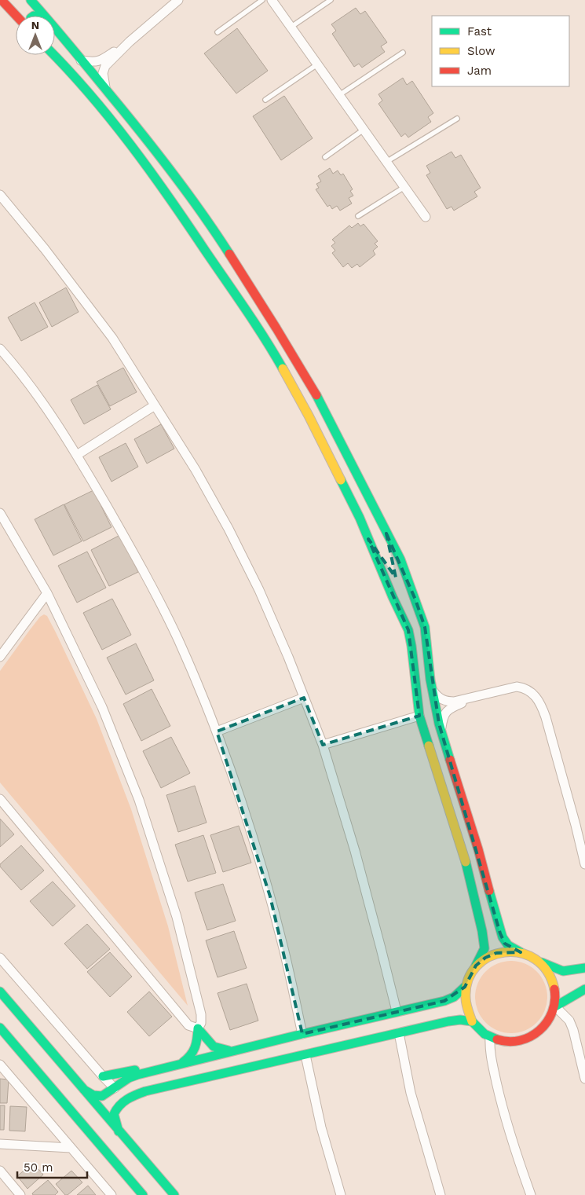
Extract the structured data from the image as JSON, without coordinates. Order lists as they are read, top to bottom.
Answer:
{
  "legend": ["Fast", "Slow", "Jam"],
  "scale_bar": "50 m",
  "north": "top"
}
